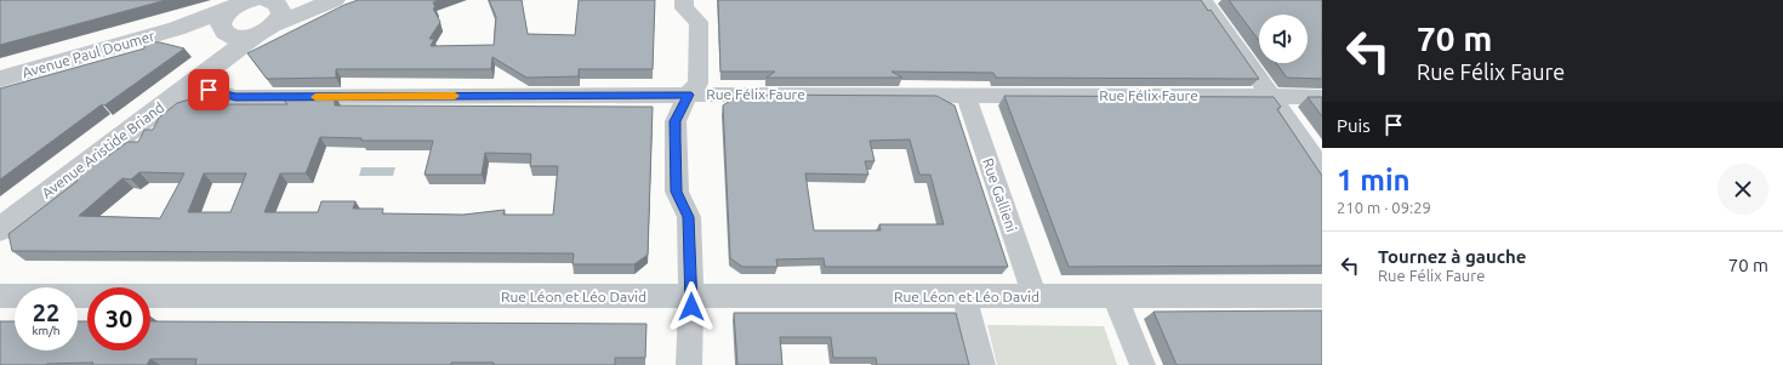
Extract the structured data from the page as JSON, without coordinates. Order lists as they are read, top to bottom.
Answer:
{
  "streets": {
    "street": [
      "Avenue Paul Doumer",
      "Rue Félix Faure",
      "Avenue Aristide Briand",
      "Rue Gallieni",
      "Rue Léon et Léo David"
    ]
  },
  "crossings": [
    ["Avenue Paul Doumer", "Avenue Aristide Briand"],
    ["Rue Félix Faure", "Avenue Aristide Briand"],
    ["Rue Félix Faure", "Rue Gallieni"],
    ["Rue Gallieni", "Rue Léon et Léo David"]
  ],
  "page": {
    "turn": ["70 m", "Rue Félix Faure"],
    "then": "Puis",
    "heading": ["1 min", "210 m · 09:29"],
    "list": [
      {
        "name": "Tournez à gauche",
        "note": "Rue Félix Faure",
        "value": "70 m"
      }
    ],
    "speed": "22 km/h",
    "limit": "30"
  }
}
